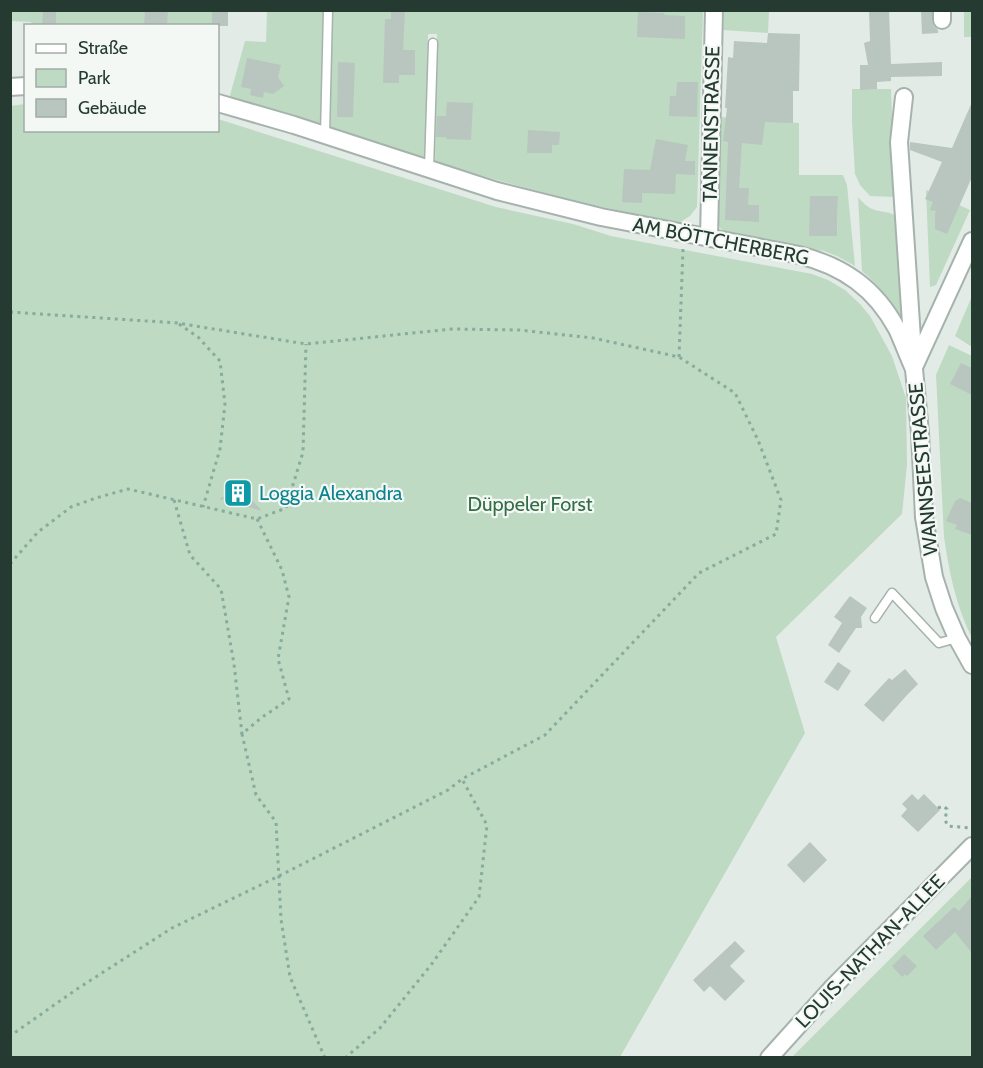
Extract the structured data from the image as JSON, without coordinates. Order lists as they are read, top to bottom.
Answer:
{
  "streets": {
    "street": [
      "TANNENSTRASSE",
      "AM BÖTTCHERBERG",
      "WANNSEESTRASSE",
      "LOUIS-NATHAN-ALLEE"
    ]
  },
  "crossings": [
    ["TANNENSTRASSE", "AM BÖTTCHERBERG"],
    ["AM BÖTTCHERBERG", "WANNSEESTRASSE"]
  ],
  "parks": ["Düppeler Forst"],
  "places": {
    "building": ["Loggia Alexandra"]
  },
  "legend": ["Straße", "Park", "Gebäude"]
}
